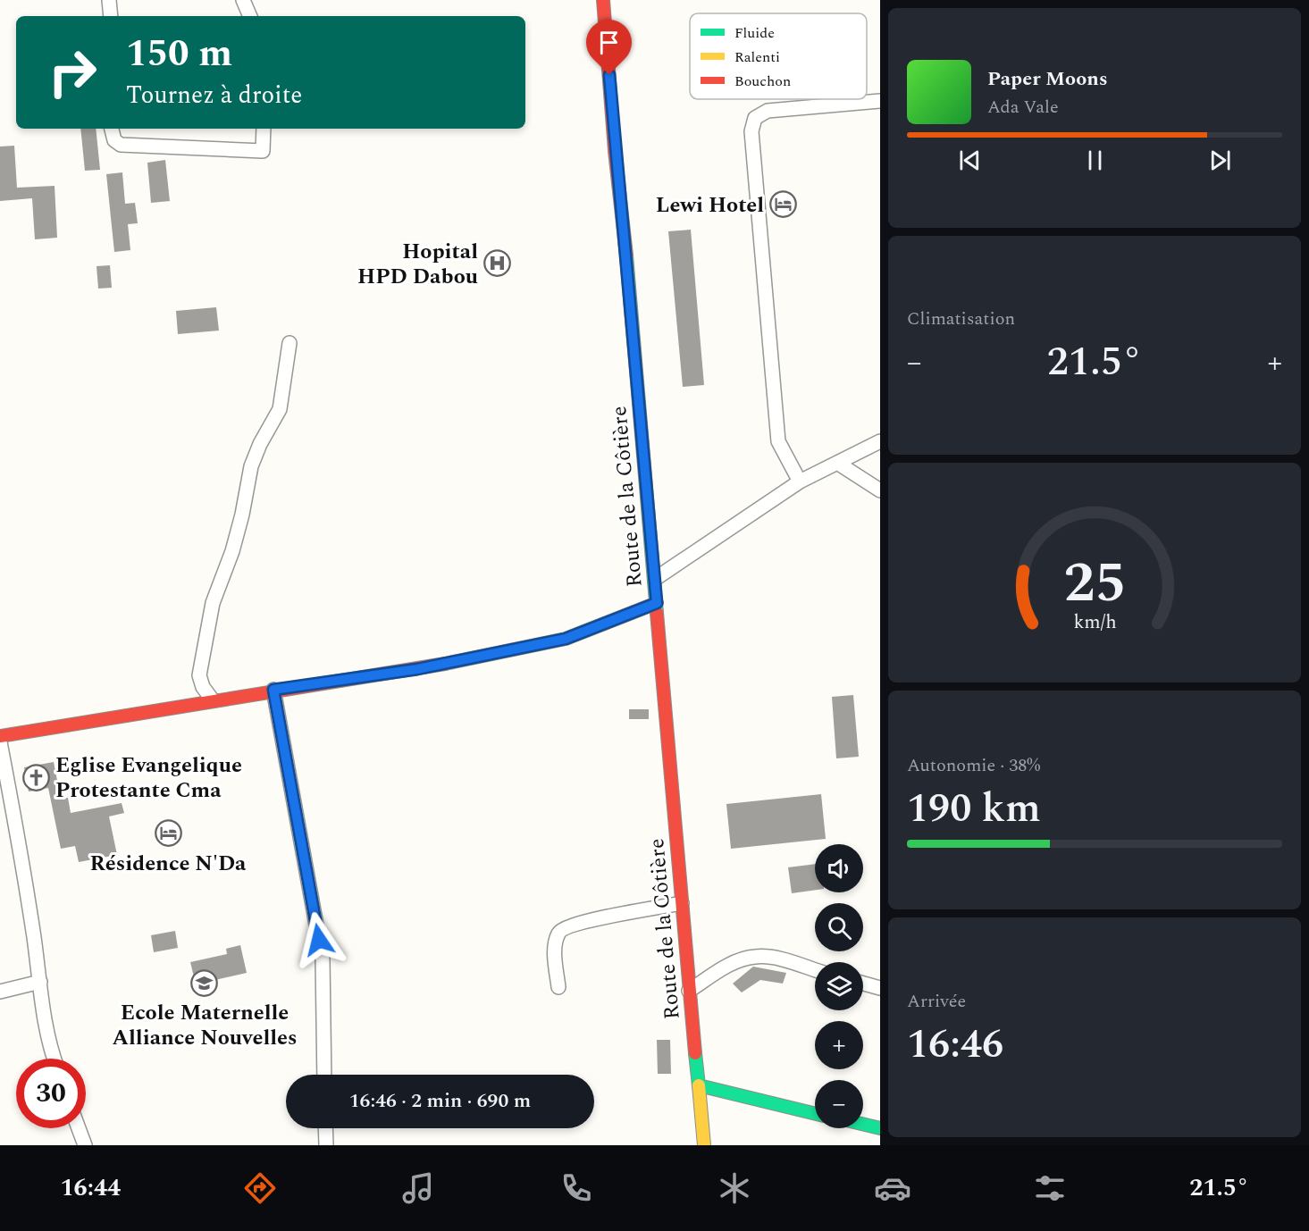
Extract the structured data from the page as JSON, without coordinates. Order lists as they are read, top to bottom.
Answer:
{
  "streets": {
    "main road": ["Route de la Côtière"]
  },
  "places": {
    "hotel": ["Lewi Hotel", "Résidence N'Da"],
    "hospital": ["Hopital HPD Dabou"],
    "church": ["Eglise Evangelique Protestante Cma"],
    "school or university": ["Ecole Maternelle Alliance Nouvelles"]
  },
  "legend": ["Fluide", "Ralenti", "Bouchon"],
  "page": {
    "turn": ["150 m", "Tournez à droite"],
    "song": ["Paper Moons", "Ada Vale"],
    "tile": [
      "Climatisation",
      ["Autonomie · 38%", "190 km"],
      ["Arrivée", "16:46"]
    ],
    "heat": ["−", "21.5°", "+"],
    "map_buttons": ["+", "−"],
    "limit": "30",
    "trip": "16:46 · 2 min · 690 m",
    "tabs": ["16:44", "21.5°"],
    "gauge": ["25", "km/h"]
  }
}
